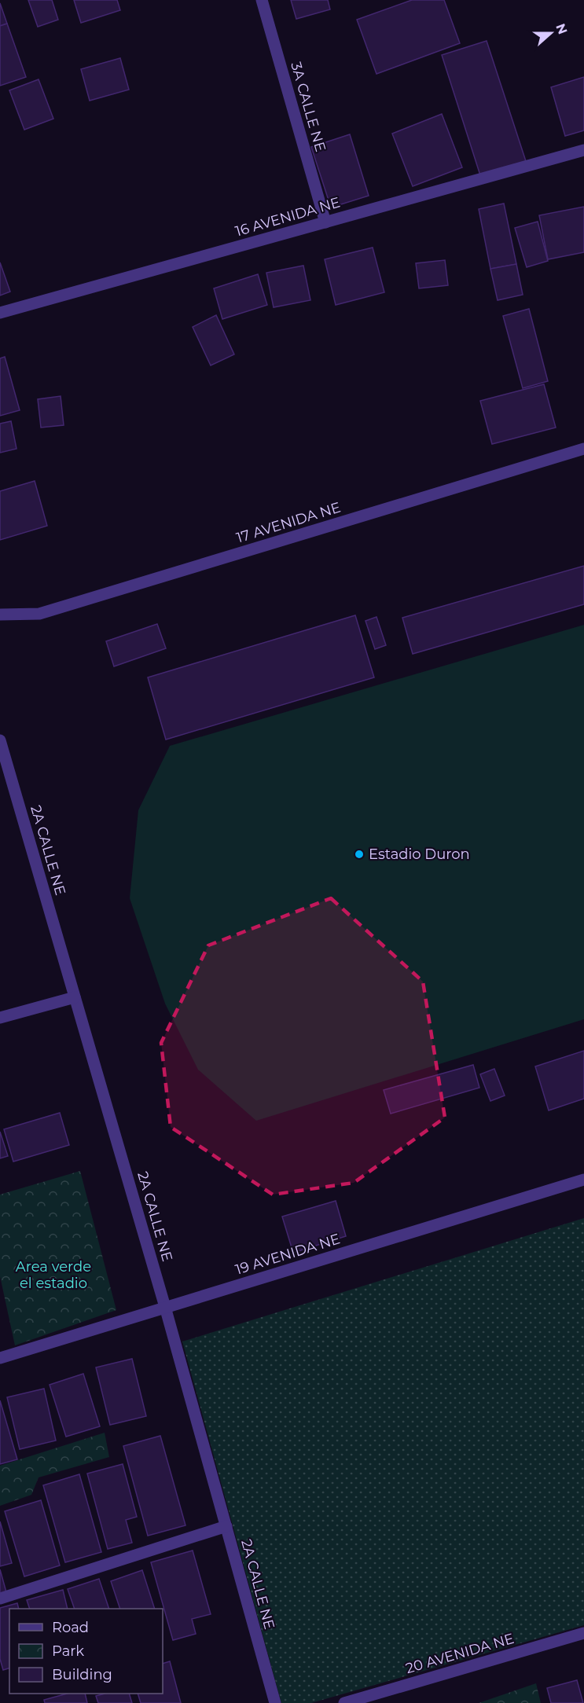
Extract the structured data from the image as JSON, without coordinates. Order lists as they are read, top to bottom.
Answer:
{
  "streets": {
    "street": [
      "3A CALLE NE",
      "16 AVENIDA NE",
      "17 AVENIDA NE",
      "2A CALLE NE",
      "19 AVENIDA NE",
      "20 AVENIDA NE"
    ]
  },
  "crossings": [
    ["3A CALLE NE", "16 AVENIDA NE"],
    ["2A CALLE NE", "19 AVENIDA NE"]
  ],
  "parks": ["Area verde el estadio"],
  "places": ["Estadio Duron"],
  "legend": ["Road", "Park", "Building"],
  "north": "right"
}
